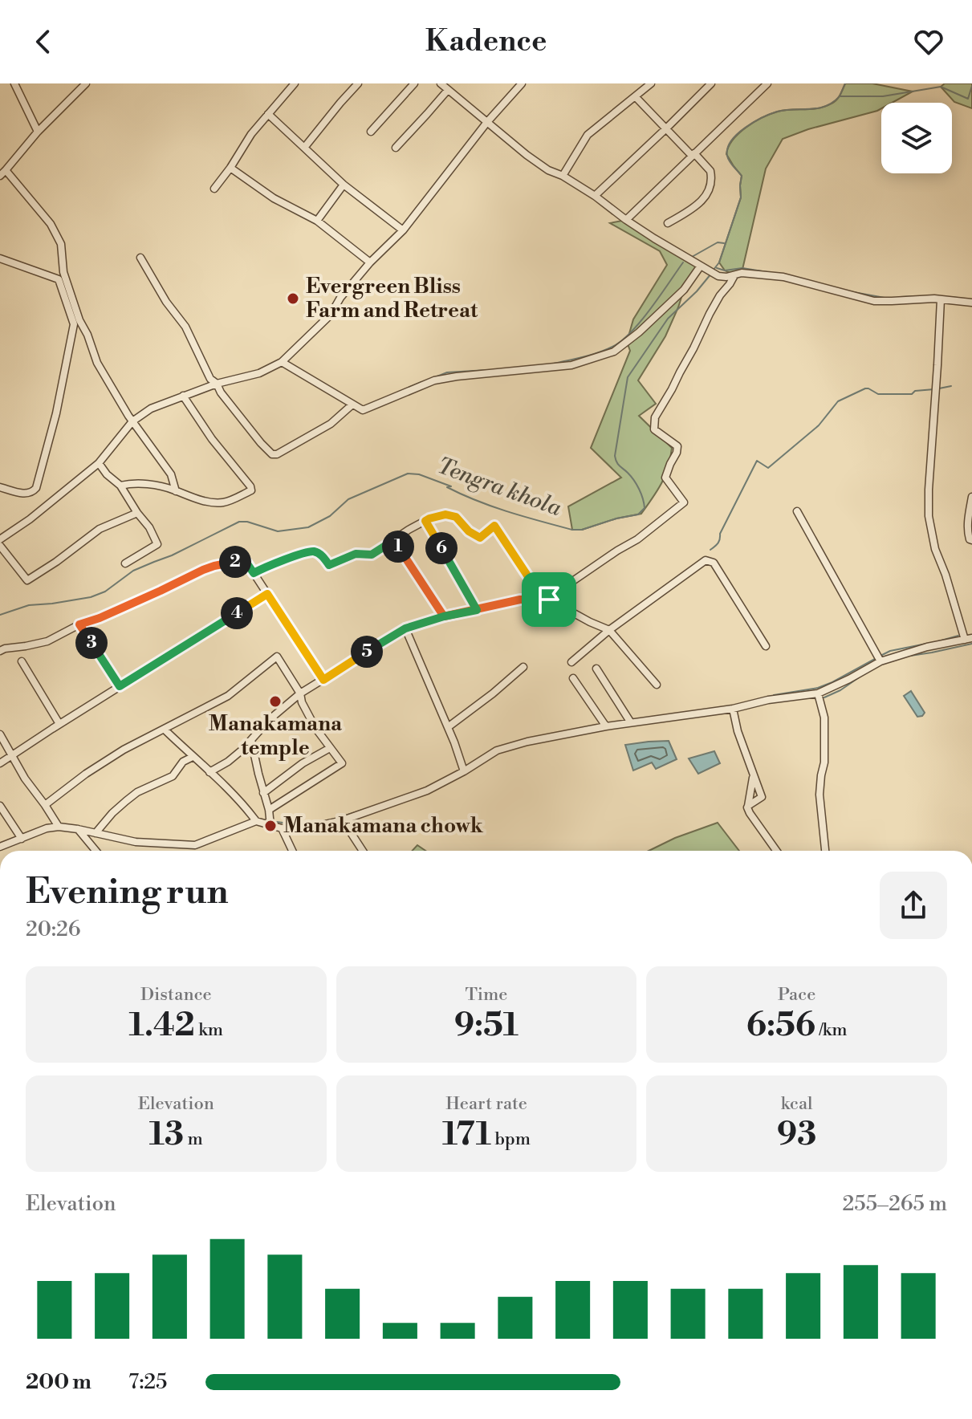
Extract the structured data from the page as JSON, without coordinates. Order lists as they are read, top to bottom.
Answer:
{
  "water": ["Tengra khola"],
  "places": ["Evergreen Bliss Farm and Retreat", "Manakamana temple", "Manakamana chowk"],
  "page": {
    "header": "Kadence",
    "pins": [
      "1",
      "6",
      "2",
      "4",
      "3",
      "5"
    ],
    "heading": ["Evening run", "20:26"],
    "stats": [
      ["Distance", "1.42 km"],
      ["Time", "9:51"],
      ["Pace", "6:56 /km"],
      ["Elevation", "13 m"],
      ["Heart rate", "171 bpm"],
      ["kcal", "93"]
    ],
    "chart": ["Elevation", "255–265 m"],
    "list": [
      {
        "name": "200 m",
        "note": "7:25"
      }
    ]
  }
}
